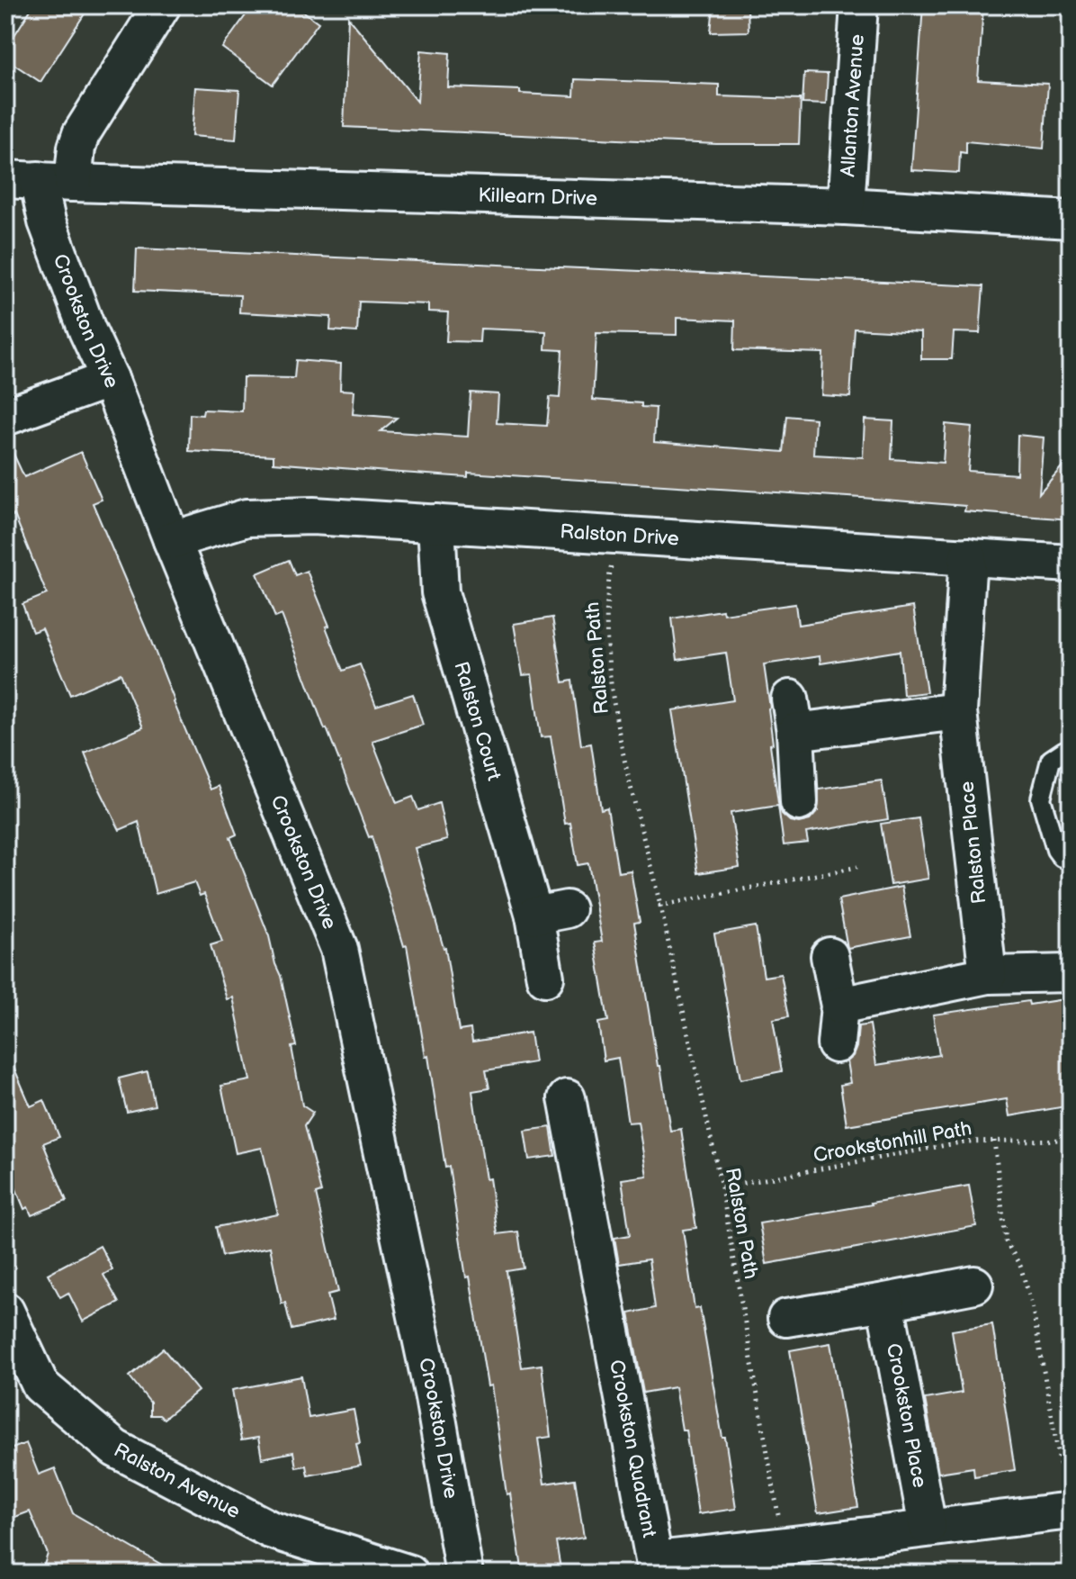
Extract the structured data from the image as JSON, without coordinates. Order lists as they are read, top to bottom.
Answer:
{
  "streets": {
    "street": [
      "Allanton Avenue",
      "Killearn Drive",
      "Crookston Drive",
      "Ralston Drive",
      "Ralston Court",
      "Ralston Place",
      "Crookston Place",
      "Crookston Quadrant",
      "Ralston Avenue"
    ],
    "path": ["Ralston Path", "Crookstonhill Path"]
  },
  "crossings": [
    ["Allanton Avenue", "Killearn Drive"],
    ["Killearn Drive", "Crookston Drive"],
    ["Crookston Drive", "Ralston Drive"],
    ["Ralston Drive", "Ralston Path"],
    ["Ralston Drive", "Ralston Court"],
    ["Ralston Drive", "Ralston Place"],
    ["Ralston Path", "Crookstonhill Path"],
    ["Ralston Path", "Crookston Quadrant"],
    ["Crookston Place", "Crookston Quadrant"]
  ]
}
